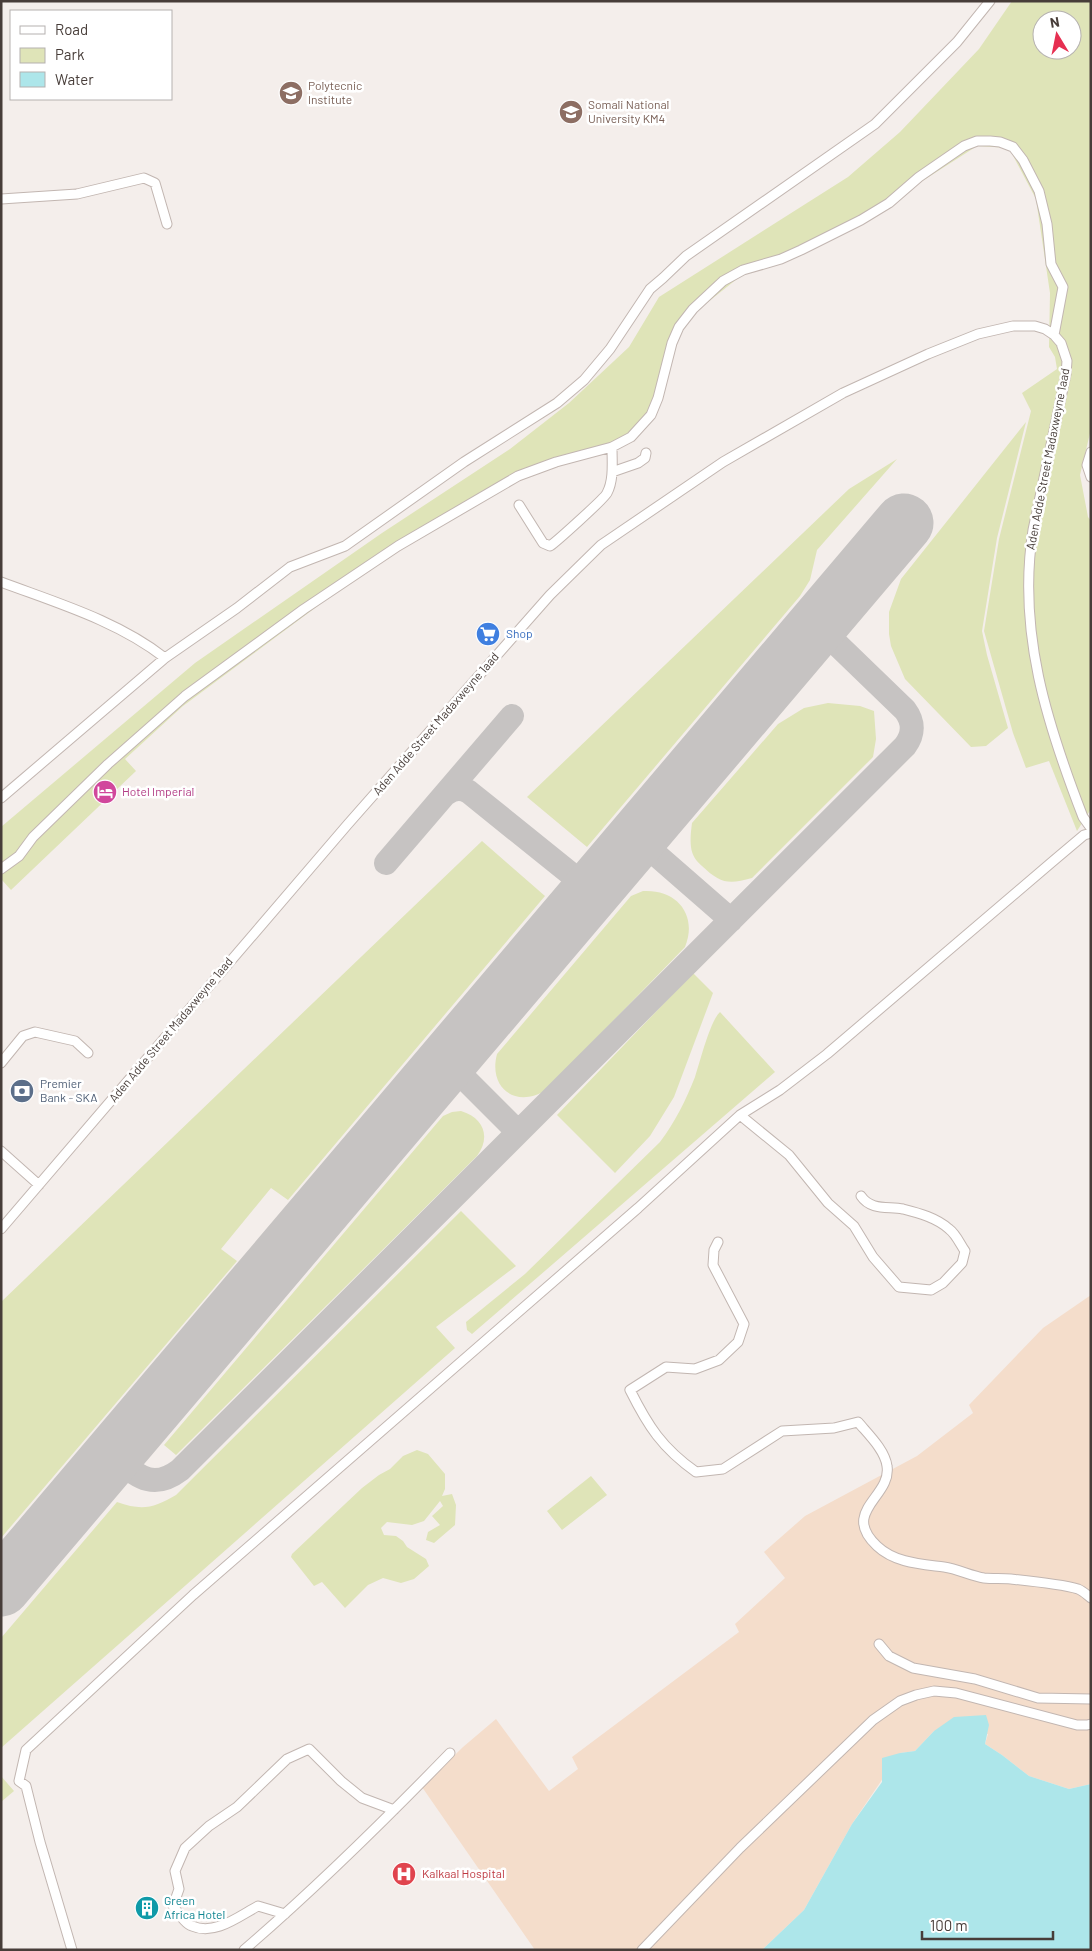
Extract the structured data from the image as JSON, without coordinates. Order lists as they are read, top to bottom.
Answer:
{
  "streets": {
    "street": ["Aden Adde Street Madaxweyne 1aad"]
  },
  "places": {
    "school or university": ["Polytecnic Institute", "Somali National University KM4"],
    "supermarket": ["Shop"],
    "hotel": ["Hotel Imperial"],
    "bank": ["Premier Bank - SKA"],
    "hospital": ["Kalkaal Hospital"],
    "building": ["Green Africa Hotel"]
  },
  "legend": ["Road", "Park", "Water"],
  "scale_bar": "100 m",
  "north": "top"
}
